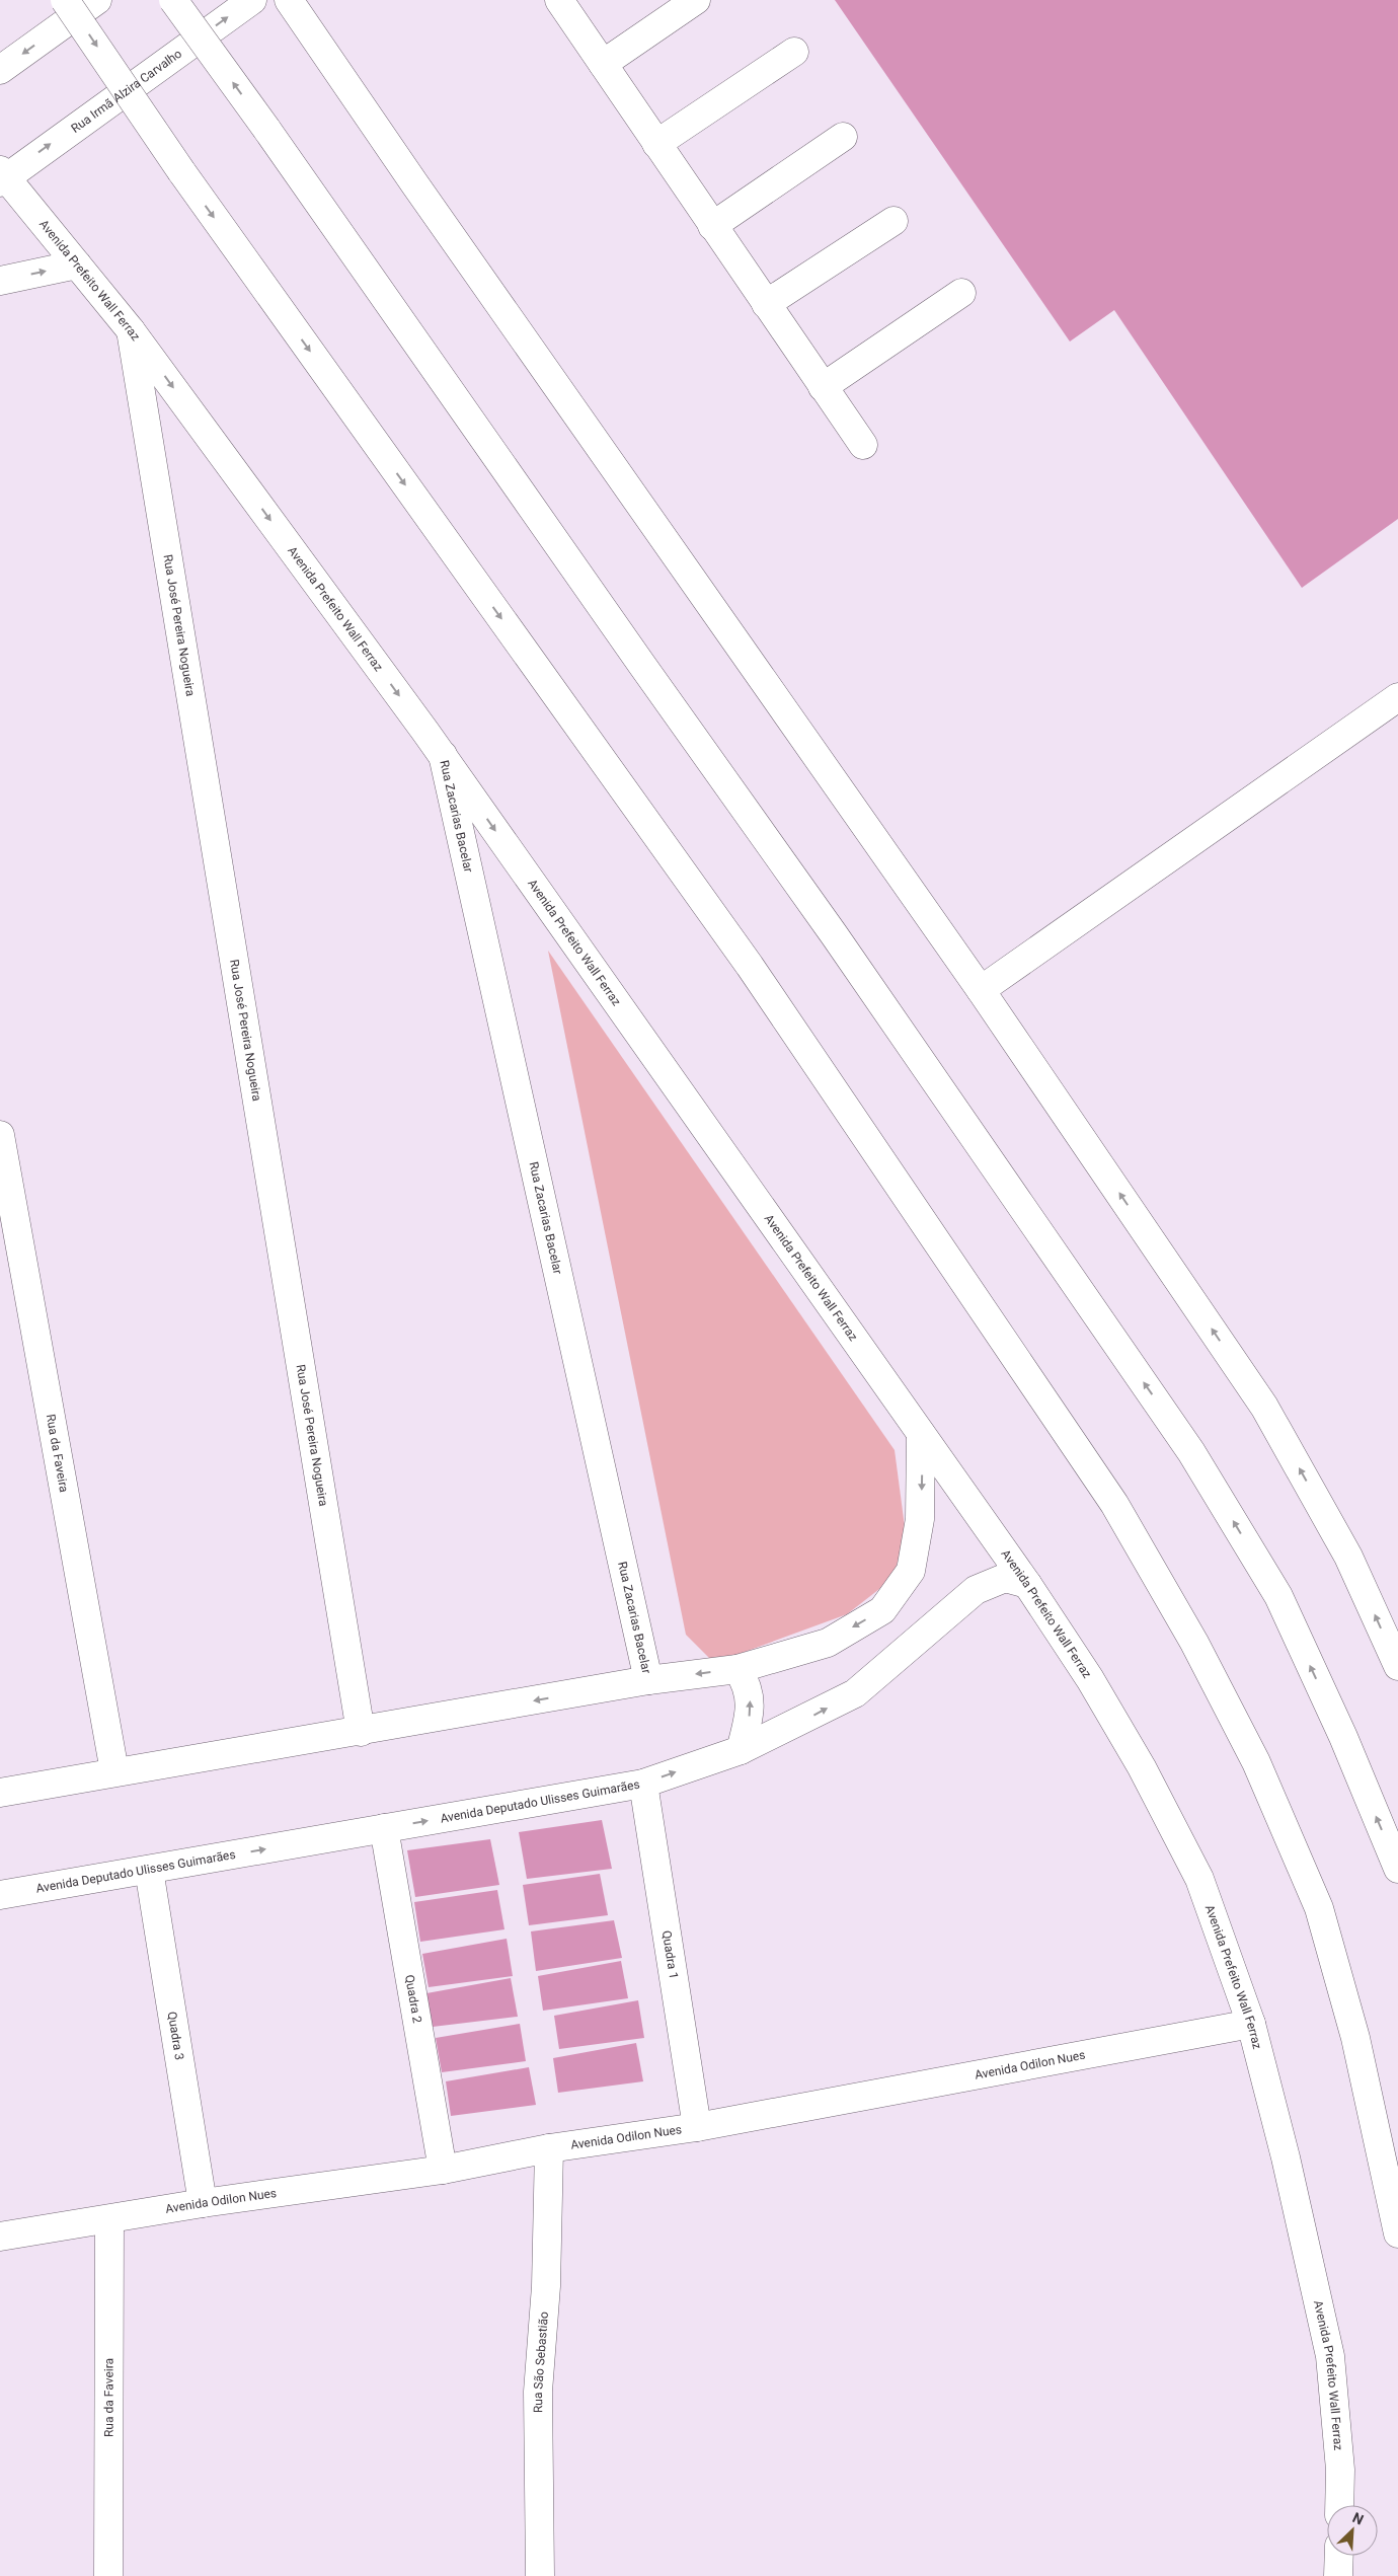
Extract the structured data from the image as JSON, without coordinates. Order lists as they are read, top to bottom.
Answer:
{
  "streets": {
    "main road": [
      "Rua Irmã Alzira Carvalho",
      "Avenida Prefeito Wall Ferraz",
      "Rua José Pereira Nogueira",
      "Rua Zacarias Bacelar",
      "Rua da Faveira",
      "Avenida Deputado Ulisses Guimarães",
      "Quadra 1",
      "Quadra 2",
      "Quadra 3",
      "Avenida Odilon Nues",
      "Rua São Sebastião"
    ]
  },
  "crossings": [
    ["Rua Irmã Alzira Carvalho", "Avenida Prefeito Wall Ferraz"],
    ["Avenida Prefeito Wall Ferraz", "Rua José Pereira Nogueira"],
    ["Avenida Prefeito Wall Ferraz", "Rua Zacarias Bacelar"],
    ["Avenida Prefeito Wall Ferraz", "Avenida Deputado Ulisses Guimarães"],
    ["Avenida Prefeito Wall Ferraz", "Avenida Odilon Nues"],
    ["Rua da Faveira", "Avenida Odilon Nues"],
    ["Avenida Deputado Ulisses Guimarães", "Quadra 1"],
    ["Avenida Deputado Ulisses Guimarães", "Quadra 2"],
    ["Avenida Deputado Ulisses Guimarães", "Quadra 3"],
    ["Quadra 1", "Avenida Odilon Nues"],
    ["Quadra 2", "Avenida Odilon Nues"],
    ["Quadra 3", "Avenida Odilon Nues"],
    ["Avenida Odilon Nues", "Rua São Sebastião"]
  ],
  "north": "top right"
}
